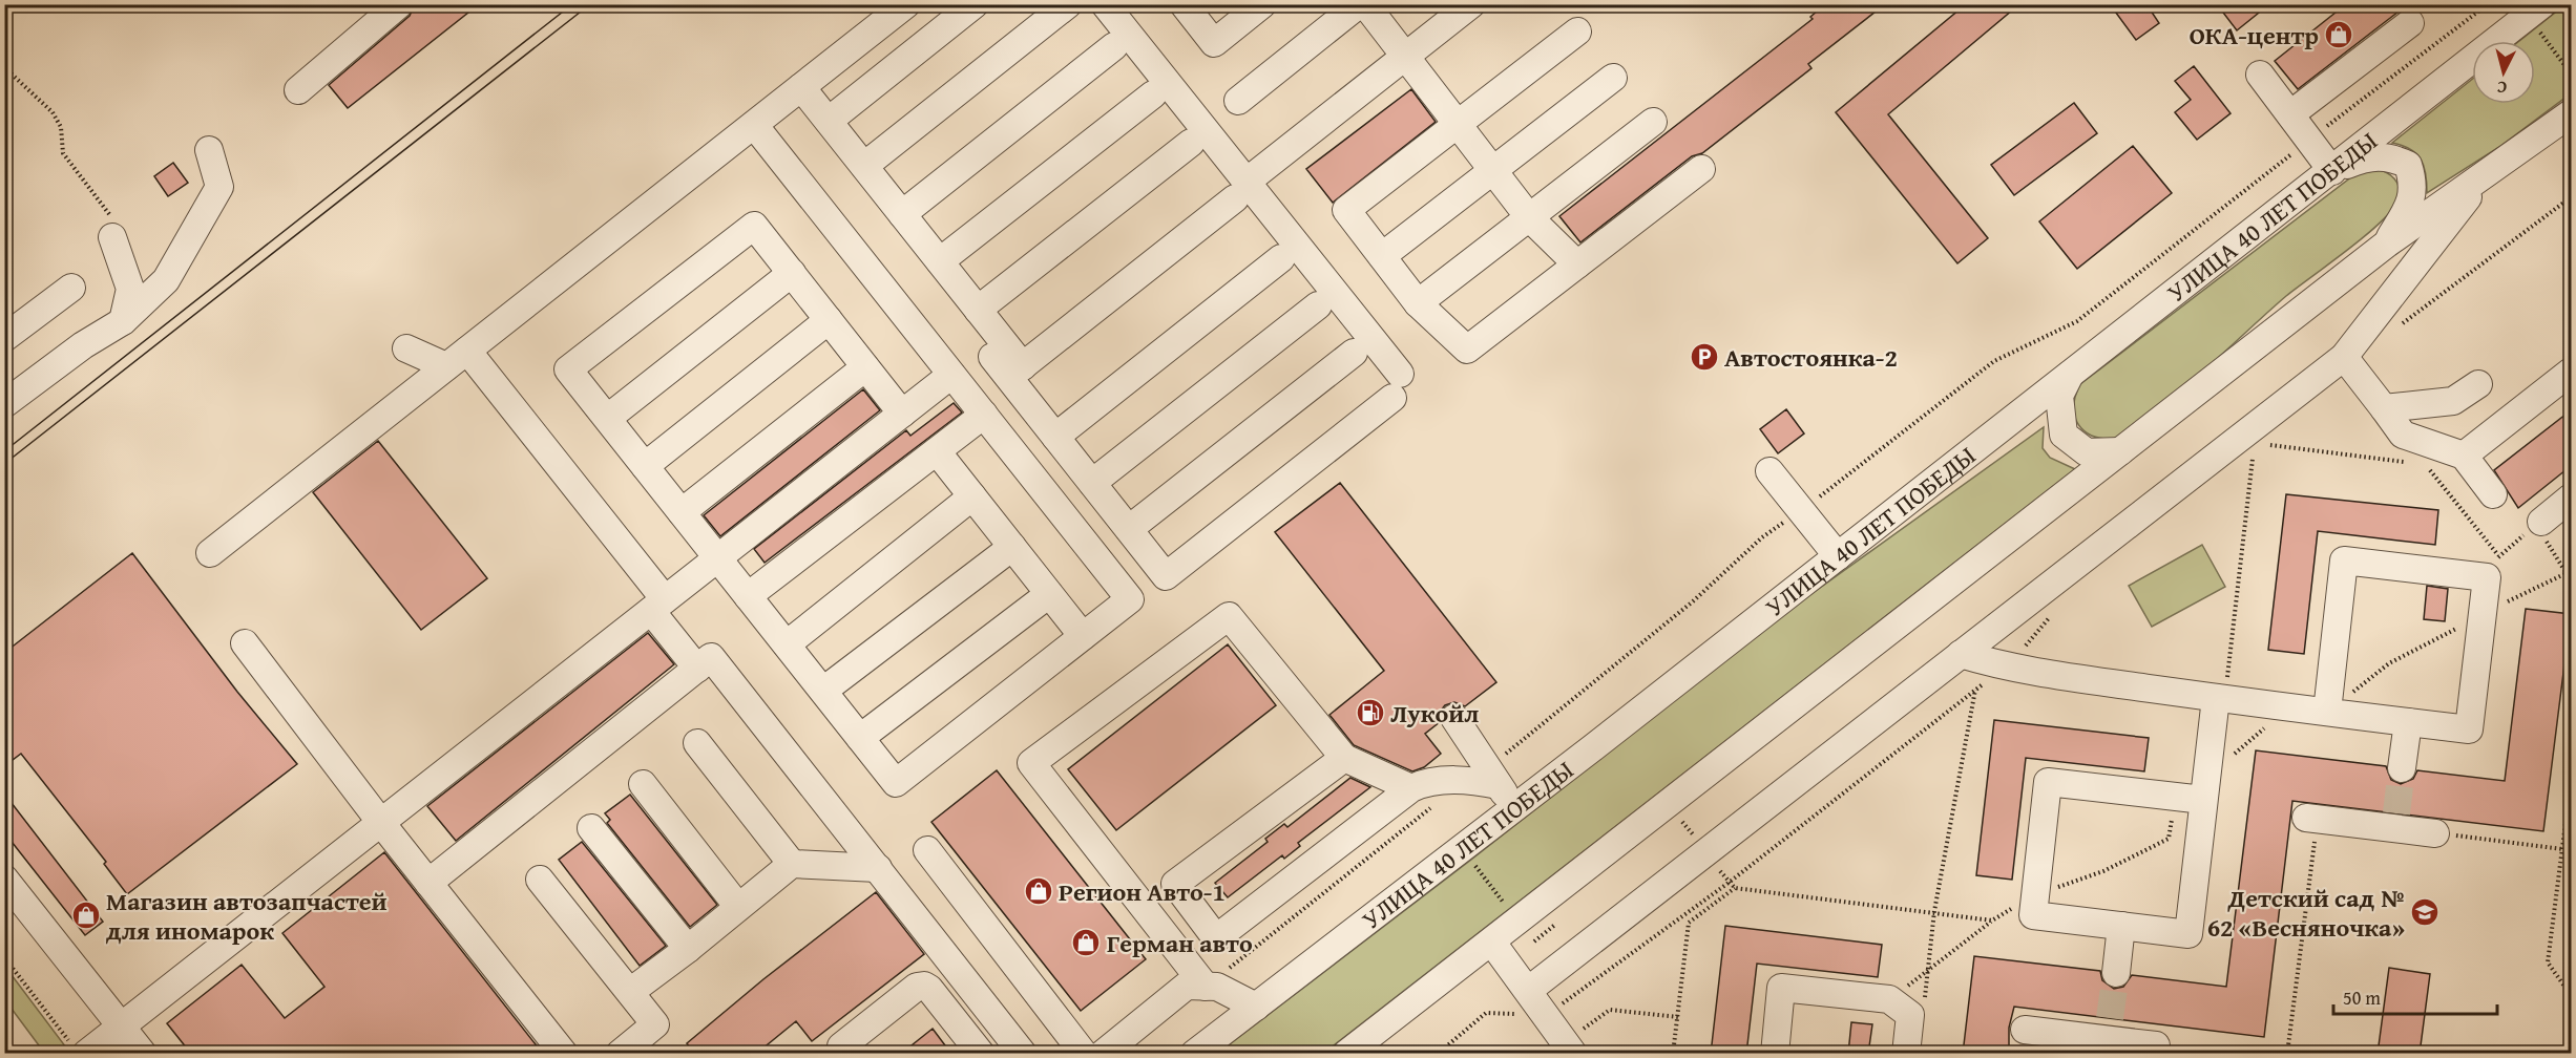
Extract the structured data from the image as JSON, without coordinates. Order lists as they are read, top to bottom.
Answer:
{
  "streets": {
    "street": ["УЛИЦА 40 ЛЕТ ПОБЕДЫ"]
  },
  "places": {
    "shop": [
      "ОКА-центр",
      "Регион Авто-1",
      "Магазин автозапчастей для иномарок",
      "Герман авто"
    ],
    "parking": ["Автостоянка-2"],
    "fuel station": ["Лукойл"],
    "school or university": ["Детский сад № 62 «Весняночка»"]
  },
  "scale_bar": "50 m",
  "north": "bottom"
}
